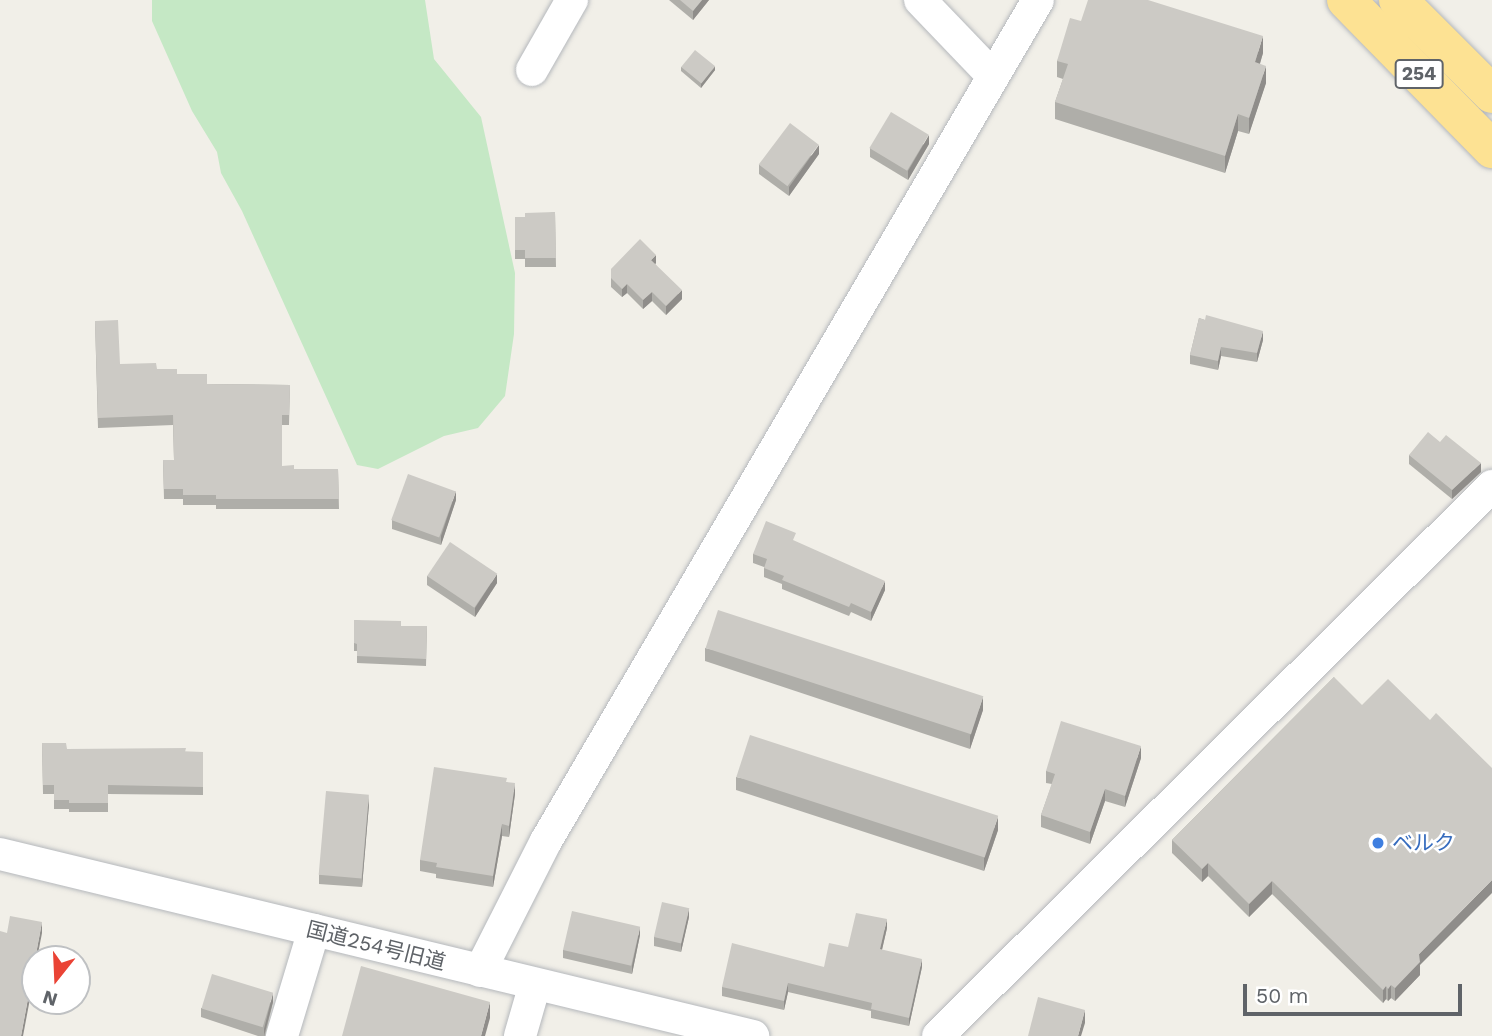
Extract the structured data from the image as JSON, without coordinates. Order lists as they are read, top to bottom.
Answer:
{
  "streets": {
    "highway": ["254"],
    "street": ["国道254号旧道"]
  },
  "places": ["ベルク"],
  "scale_bar": "50 m",
  "north": "bottom"
}
